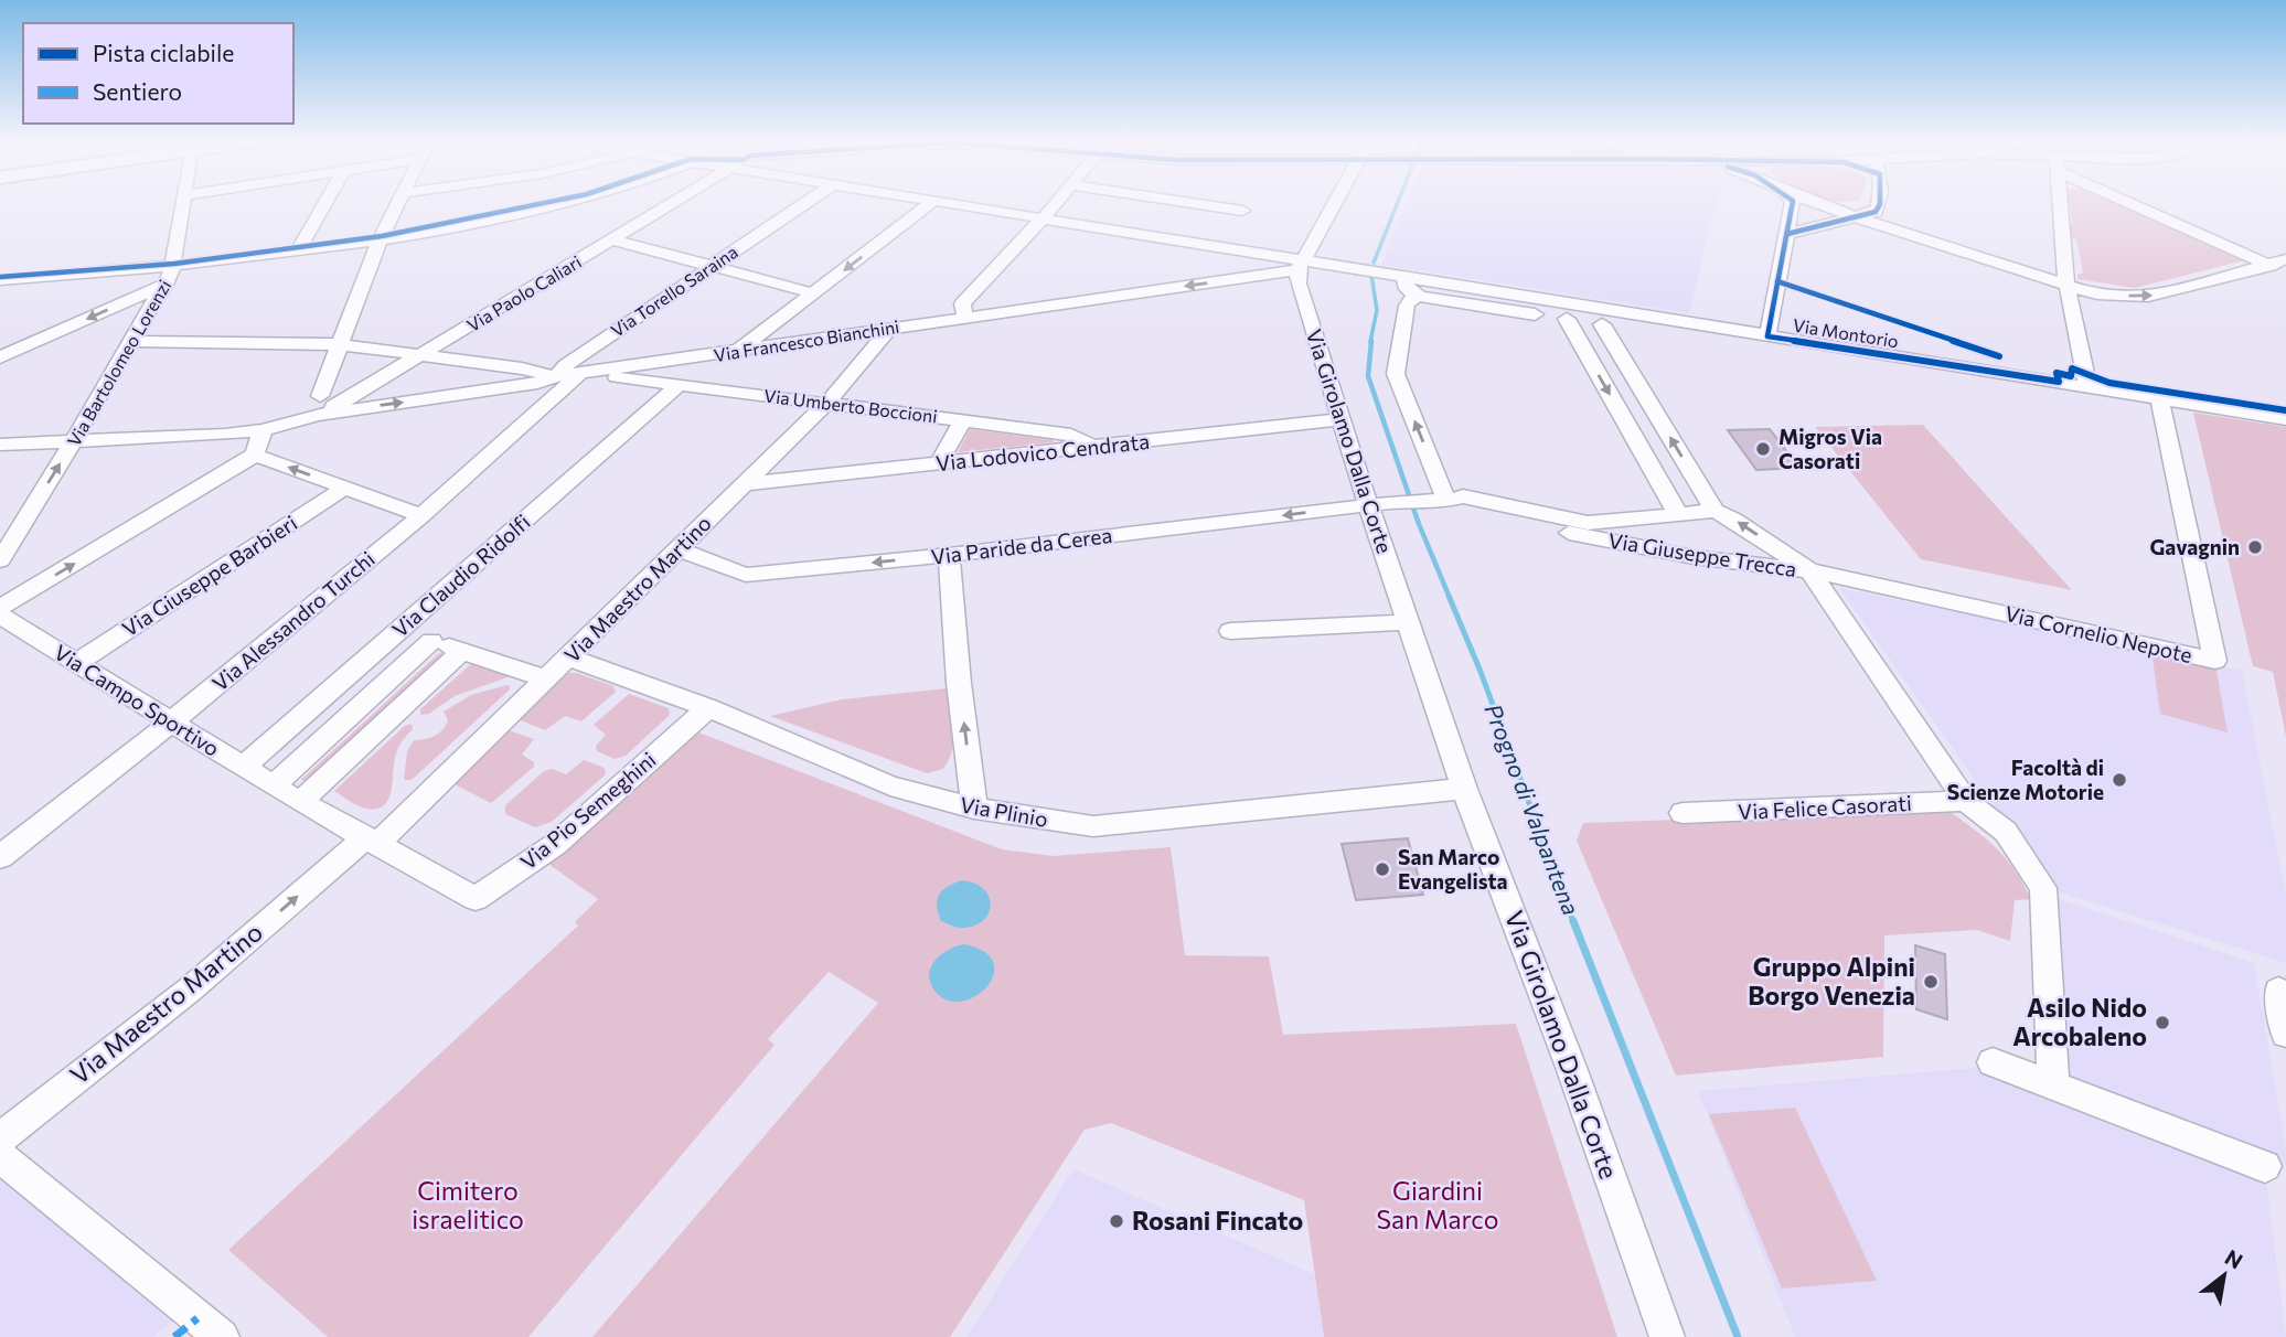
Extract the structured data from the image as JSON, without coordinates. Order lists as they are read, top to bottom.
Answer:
{
  "streets": {
    "street": [
      "Via Torello Saraina",
      "Via Paolo Caliari",
      "Via Montorio",
      "Via Francesco Bianchini",
      "Via Bartolomeo Lorenzi",
      "Via Umberto Boccioni",
      "Via Girolamo Dalla Corte",
      "Via Lodovico Cendrata",
      "Via Paride da Cerea",
      "Via Giuseppe Trecca",
      "Via Giuseppe Barbieri",
      "Via Claudio Ridolfi",
      "Via Maestro Martino",
      "Via Alessandro Turchi",
      "Via Cornelio Nepote",
      "Via Campo Sportivo",
      "Via Felice Casorati",
      "Via Pio Semeghini",
      "Via Plinio"
    ]
  },
  "crossings": [
    ["Via Torello Saraina", "Via Francesco Bianchini"],
    ["Via Torello Saraina", "Via Alessandro Turchi"],
    ["Via Paolo Caliari", "Via Francesco Bianchini"],
    ["Via Montorio", "Via Francesco Bianchini"],
    ["Via Montorio", "Via Girolamo Dalla Corte"],
    ["Via Montorio", "Via Cornelio Nepote"],
    ["Via Francesco Bianchini", "Via Umberto Boccioni"],
    ["Via Francesco Bianchini", "Via Girolamo Dalla Corte"],
    ["Via Francesco Bianchini", "Via Claudio Ridolfi"],
    ["Via Francesco Bianchini", "Via Maestro Martino"],
    ["Via Francesco Bianchini", "Via Alessandro Turchi"],
    ["Via Umberto Boccioni", "Via Lodovico Cendrata"],
    ["Via Umberto Boccioni", "Via Claudio Ridolfi"],
    ["Via Umberto Boccioni", "Via Maestro Martino"],
    ["Via Girolamo Dalla Corte", "Via Lodovico Cendrata"],
    ["Via Girolamo Dalla Corte", "Via Paride da Cerea"],
    ["Via Girolamo Dalla Corte", "Via Giuseppe Trecca"],
    ["Via Girolamo Dalla Corte", "Via Plinio"],
    ["Via Lodovico Cendrata", "Via Maestro Martino"],
    ["Via Paride da Cerea", "Via Giuseppe Trecca"],
    ["Via Paride da Cerea", "Via Maestro Martino"],
    ["Via Giuseppe Trecca", "Via Cornelio Nepote"],
    ["Via Giuseppe Barbieri", "Via Campo Sportivo"],
    ["Via Claudio Ridolfi", "Via Campo Sportivo"],
    ["Via Maestro Martino", "Via Pio Semeghini"],
    ["Via Maestro Martino", "Via Plinio"],
    ["Via Alessandro Turchi", "Via Campo Sportivo"],
    ["Via Campo Sportivo", "Via Pio Semeghini"],
    ["Via Pio Semeghini", "Via Plinio"]
  ],
  "one_way": ["Via Paride da Cerea", "Via Maestro Martino"],
  "water": ["Progno di Valpantena"],
  "parks": ["Cimitero israelitico", "Giardini San Marco"],
  "places": [
    "Migros Via Casorati",
    "Gavagnin",
    "Facoltà di Scienze Motorie",
    "San Marco Evangelista",
    "Gruppo Alpini Borgo Venezia",
    "Asilo Nido Arcobaleno",
    "Rosani Fincato"
  ],
  "legend": ["Pista ciclabile", "Sentiero"],
  "north": "top right"
}
